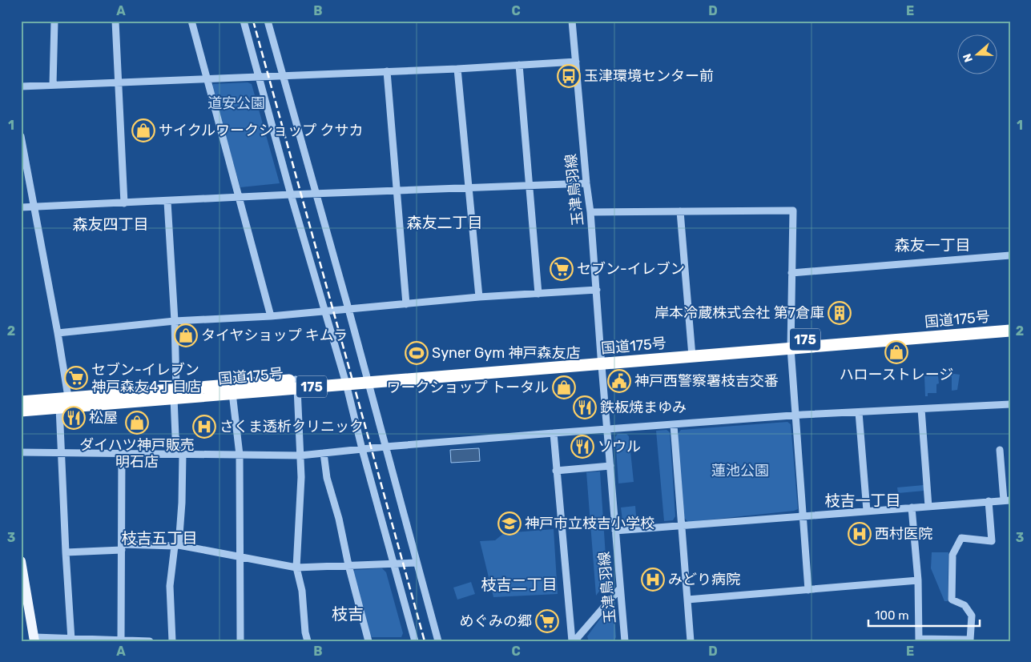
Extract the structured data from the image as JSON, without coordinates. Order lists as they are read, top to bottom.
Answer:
{
  "streets": {
    "highway": ["国道175号", "175"],
    "street": ["玉津鳥羽線"]
  },
  "crossings": [
    ["玉津鳥羽線", "国道175号"]
  ],
  "districts": [
    "森友二丁目",
    "森友四丁目",
    "森友一丁目",
    "枝吉一丁目",
    "枝吉五丁目",
    "枝吉二丁目",
    "枝吉"
  ],
  "parks": ["道安公園", "蓮池公園"],
  "places": {
    "bus stop": ["玉津環境センター前"],
    "shop": [
      "サイクルワークショップ クサカ",
      "タイヤショップ キムラ",
      "ハローストレージ",
      "ワークショップ トータル",
      "ダイハツ神戸販売 明石店"
    ],
    "supermarket": ["セブン-イレブン", "セブン-イレブン 神戸森友4丁目店", "めぐみの郷"],
    "building": ["岸本冷蔵株式会社 第7倉庫"],
    "sports": ["Syner Gym 神戸森友店"],
    "public building": ["神戸西警察署枝吉交番"],
    "restaurant": ["鉄板焼まゆみ", "松屋", "ソウル"],
    "hospital": ["さくま透析クリニック", "西村医院", "みどり病院"],
    "school or university": ["神戸市立枝吉小学校"]
  },
  "scale_bar": "100 m",
  "north": "left",
  "grid": {
    "columns": [
      "A",
      "B",
      "C",
      "D",
      "E"
    ],
    "rows": ["1", "2", "3"]
  }
}
